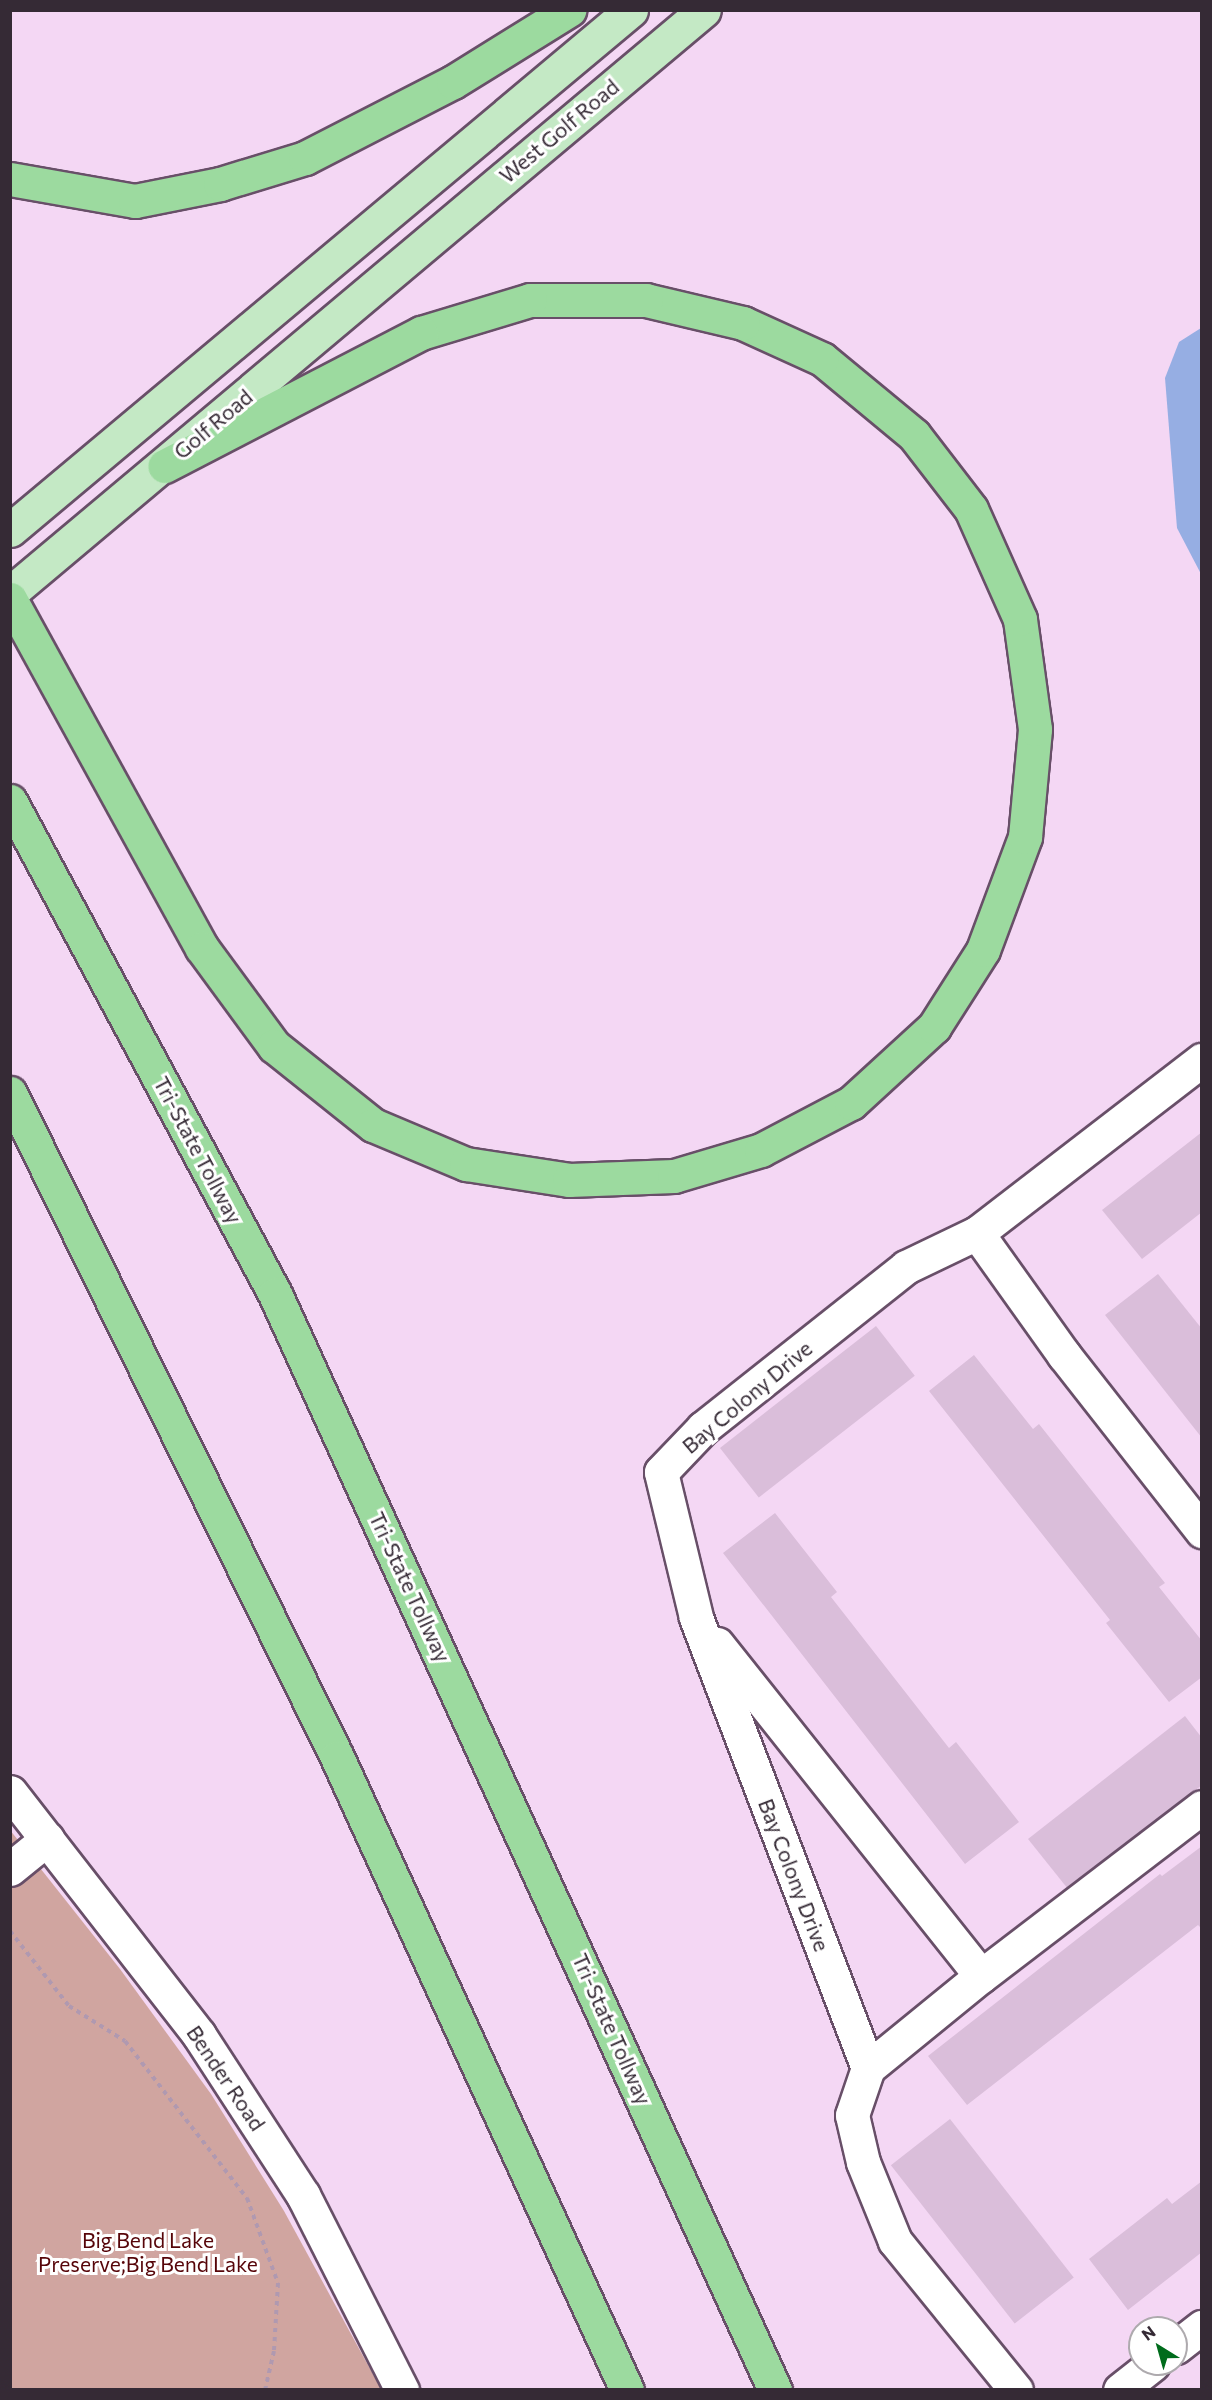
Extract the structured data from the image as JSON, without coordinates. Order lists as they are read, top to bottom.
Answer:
{
  "streets": {
    "highway": ["Tri-State Tollway"],
    "main road": ["West Golf Road", "Golf Road"],
    "street": ["Bay Colony Drive", "Bender Road"]
  },
  "crossings": [
    ["West Golf Road", "Golf Road"]
  ],
  "parks": ["Big Bend Lake Preserve;Big Bend Lake"],
  "north": "top left"
}
